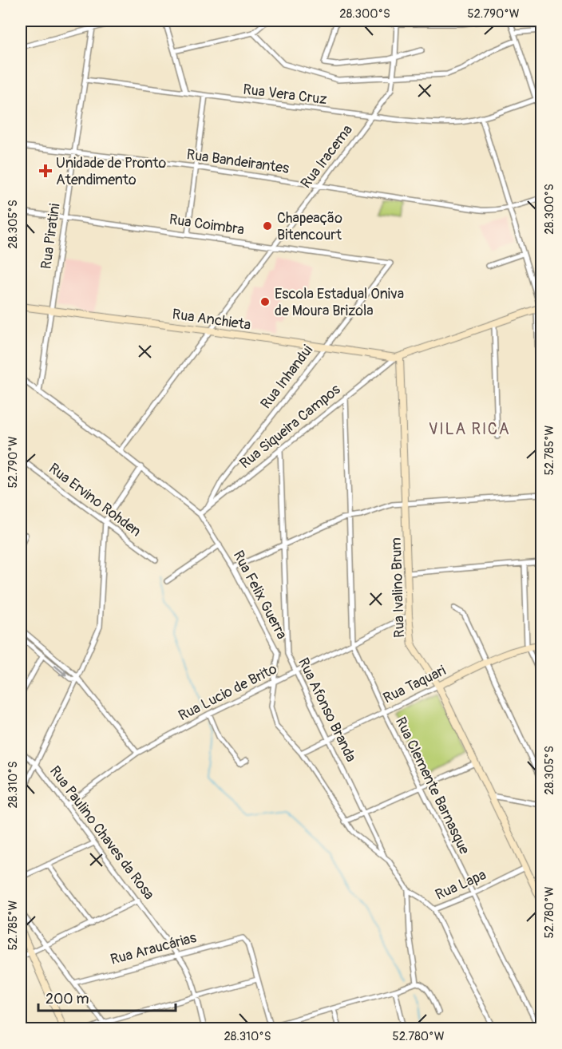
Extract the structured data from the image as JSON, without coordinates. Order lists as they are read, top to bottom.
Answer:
{
  "streets": {
    "street": [
      "Rua Vera Cruz",
      "Rua Iracema",
      "Rua Bandeirantes",
      "Rua Coimbra",
      "Rua Piratini",
      "Rua Anchieta",
      "Rua Inhandui",
      "Rua Siqueira Campos",
      "Rua Ervino Rohden",
      "Rua Ivalino Brum",
      "Rua Felix Guerra",
      "Rua Taquari",
      "Rua Lucio de Brito",
      "Rua Afonso Branda",
      "Rua Clemente Barnasque",
      "Rua Paulino Chaves da Rosa",
      "Rua Lapa",
      "Rua Araucárias"
    ]
  },
  "crossings": [
    ["Rua Vera Cruz", "Rua Iracema"],
    ["Rua Vera Cruz", "Rua Piratini"],
    ["Rua Iracema", "Rua Bandeirantes"],
    ["Rua Iracema", "Rua Coimbra"],
    ["Rua Iracema", "Rua Anchieta"],
    ["Rua Iracema", "Rua Felix Guerra"],
    ["Rua Bandeirantes", "Rua Piratini"],
    ["Rua Coimbra", "Rua Piratini"],
    ["Rua Coimbra", "Rua Inhandui"],
    ["Rua Piratini", "Rua Anchieta"],
    ["Rua Piratini", "Rua Felix Guerra"],
    ["Rua Anchieta", "Rua Inhandui"],
    ["Rua Anchieta", "Rua Siqueira Campos"],
    ["Rua Anchieta", "Rua Ivalino Brum"],
    ["Rua Inhandui", "Rua Siqueira Campos"],
    ["Rua Siqueira Campos", "Rua Ivalino Brum"],
    ["Rua Siqueira Campos", "Rua Felix Guerra"],
    ["Rua Siqueira Campos", "Rua Afonso Branda"],
    ["Rua Siqueira Campos", "Rua Clemente Barnasque"],
    ["Rua Ivalino Brum", "Rua Taquari"],
    ["Rua Ivalino Brum", "Rua Lucio de Brito"],
    ["Rua Ivalino Brum", "Rua Lapa"],
    ["Rua Felix Guerra", "Rua Taquari"],
    ["Rua Felix Guerra", "Rua Lucio de Brito"],
    ["Rua Felix Guerra", "Rua Afonso Branda"],
    ["Rua Felix Guerra", "Rua Lapa"],
    ["Rua Taquari", "Rua Afonso Branda"],
    ["Rua Taquari", "Rua Clemente Barnasque"],
    ["Rua Lucio de Brito", "Rua Afonso Branda"],
    ["Rua Lucio de Brito", "Rua Clemente Barnasque"],
    ["Rua Lucio de Brito", "Rua Paulino Chaves da Rosa"],
    ["Rua Clemente Barnasque", "Rua Lapa"],
    ["Rua Paulino Chaves da Rosa", "Rua Araucárias"]
  ],
  "districts": ["VILA RICA"],
  "places": {
    "health": ["Unidade de Pronto Atendimento"],
    "other": ["Chapeação Bitencourt", "Escola Estadual Oniva de Moura Brizola"]
  },
  "scale_bar": "200 m",
  "coordinates": [
    "28.300°S",
    "52.790°W",
    "28.305°S",
    "52.785°W",
    "28.310°S",
    "52.780°W"
  ]
}
